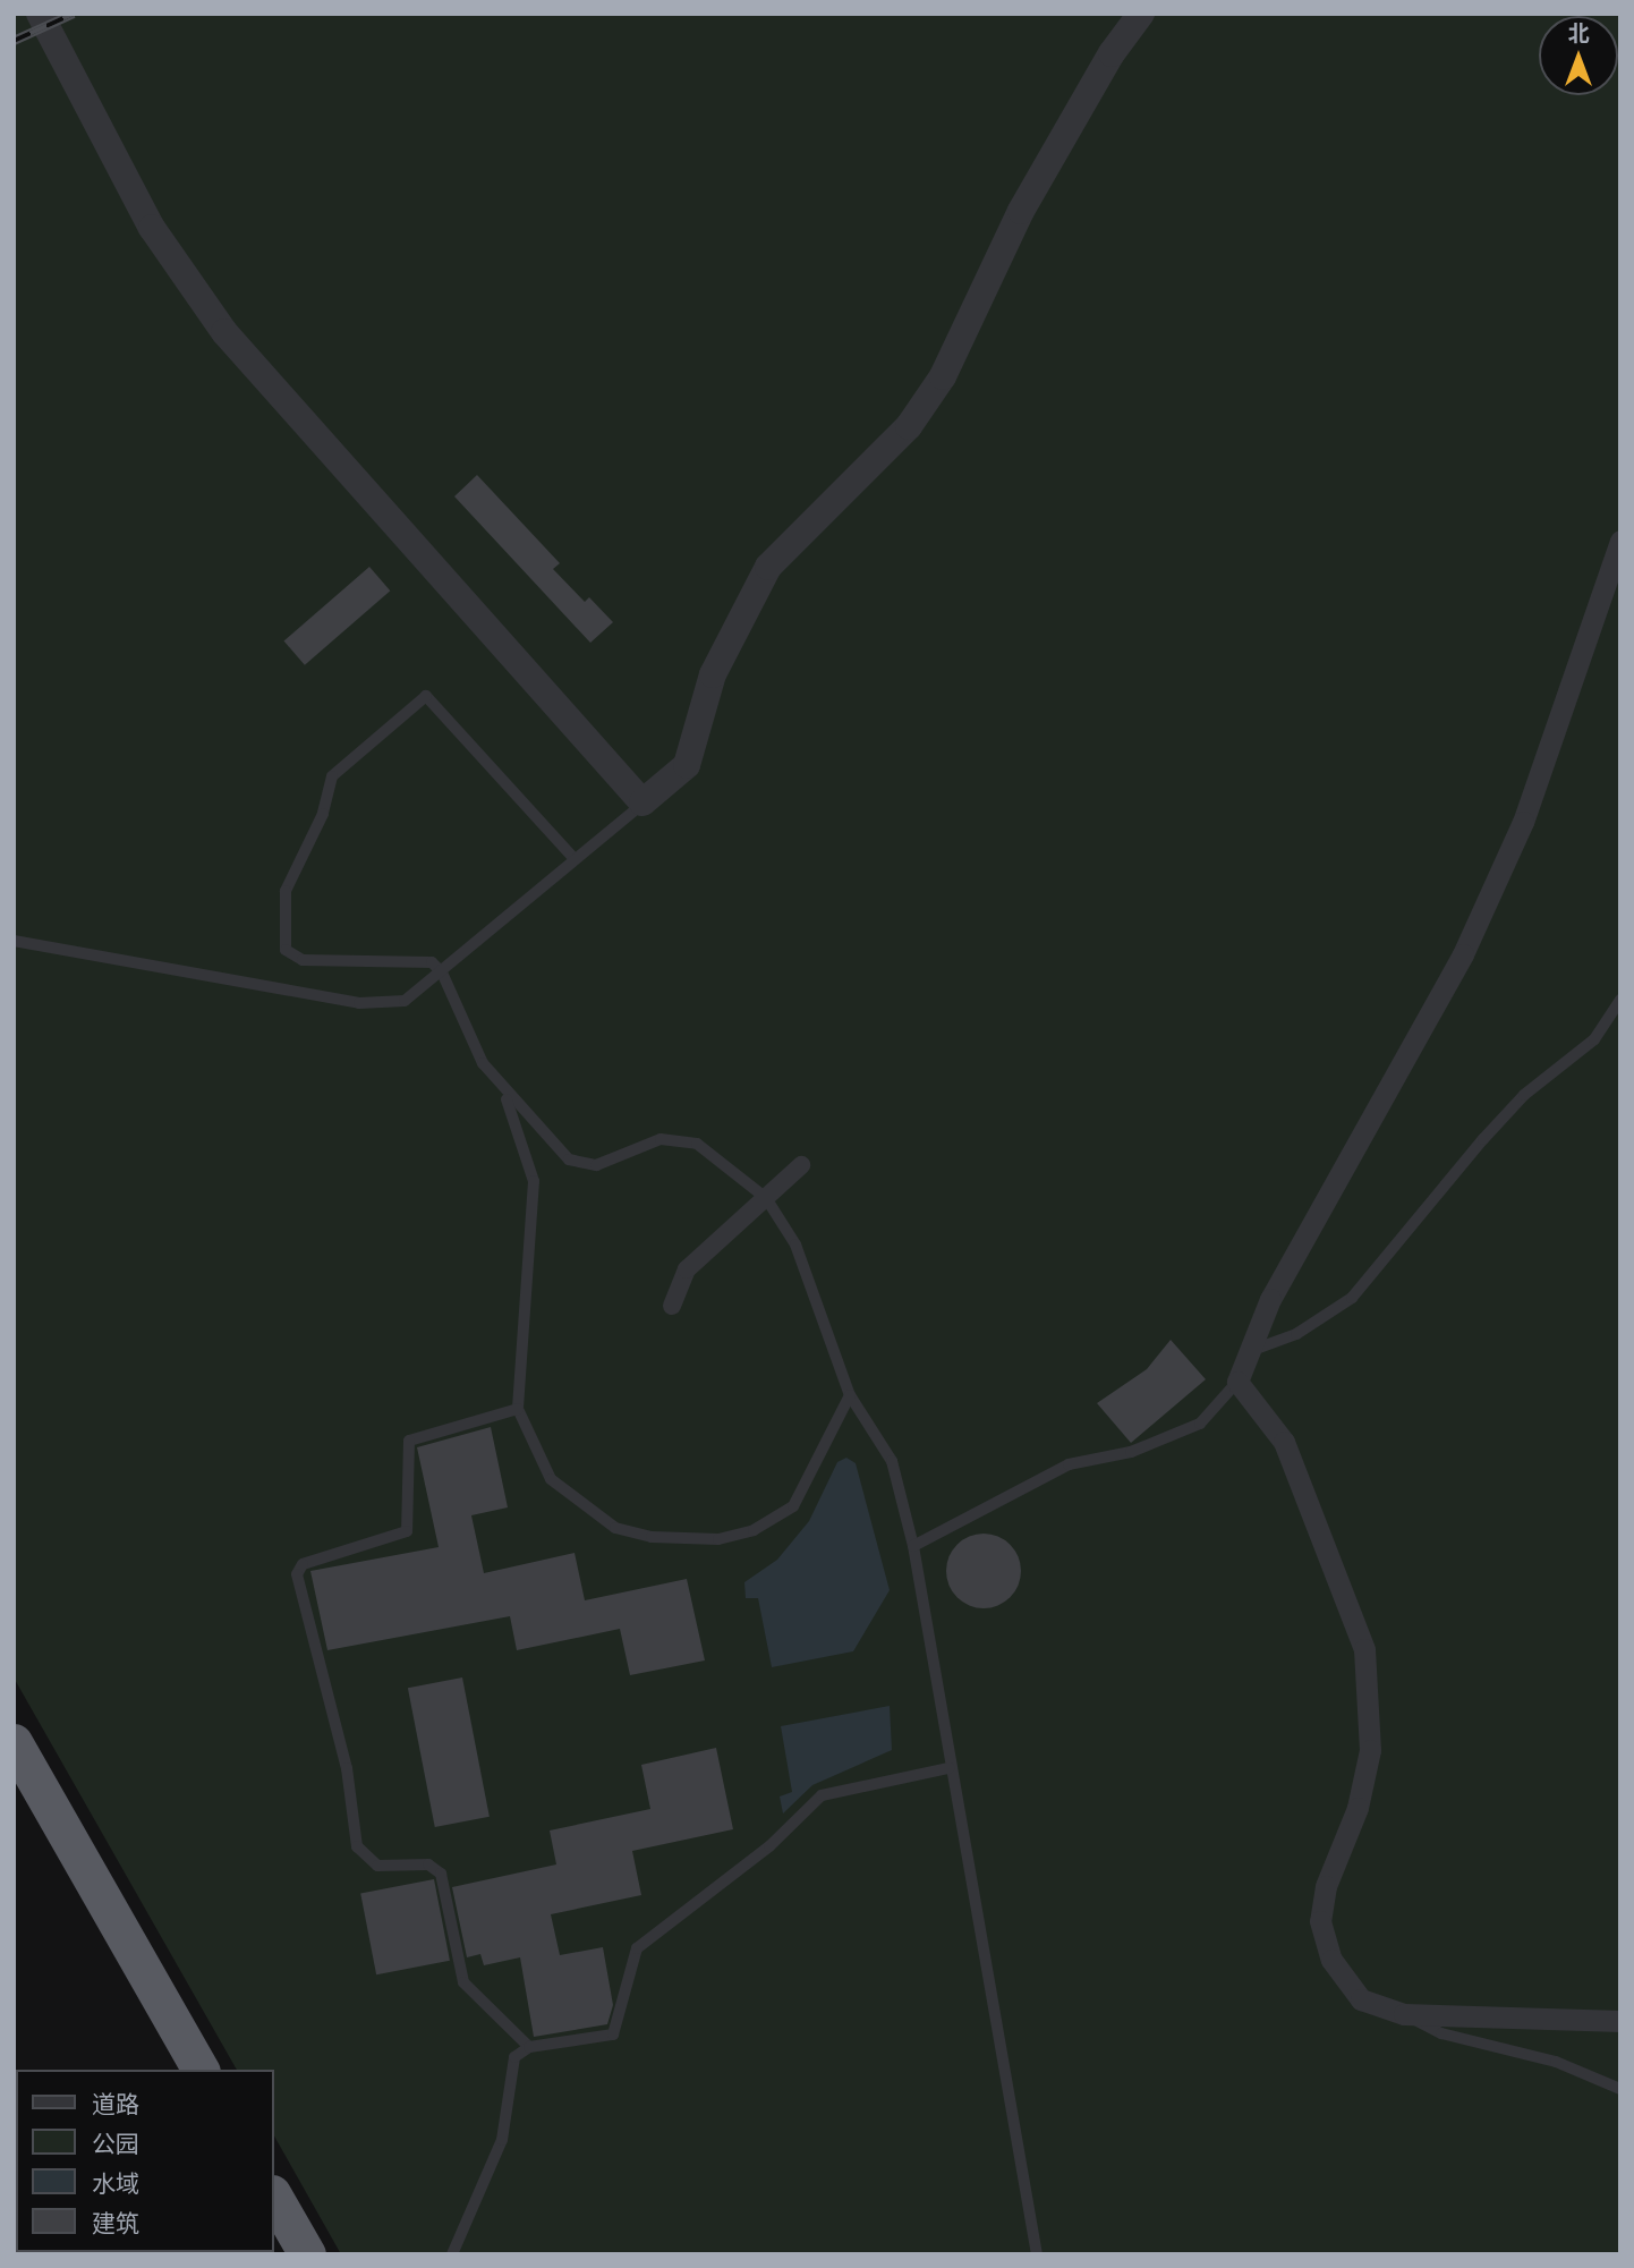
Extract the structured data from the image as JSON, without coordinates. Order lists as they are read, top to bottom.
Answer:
{
  "legend": [
    "道路",
    "公园",
    "水域",
    "建筑"
  ],
  "north": "top"
}
